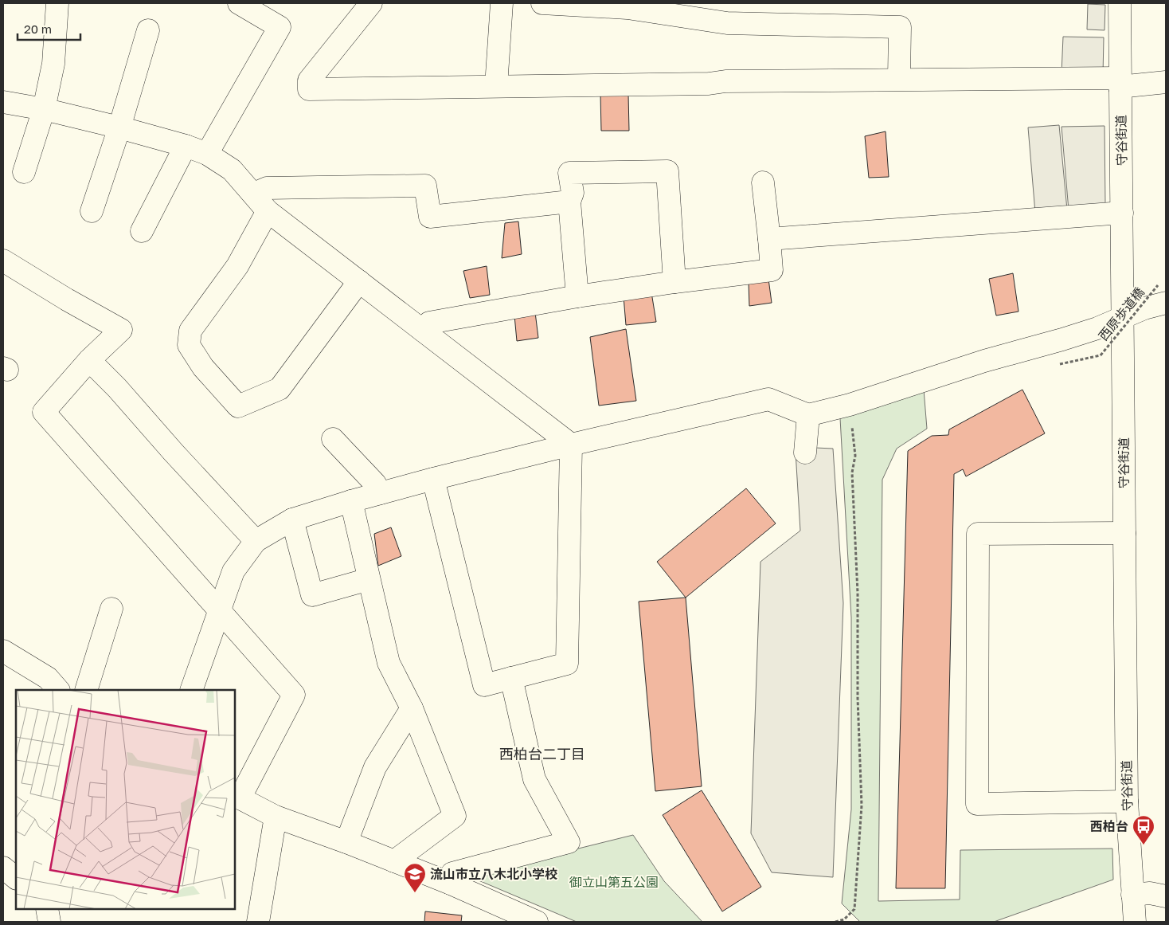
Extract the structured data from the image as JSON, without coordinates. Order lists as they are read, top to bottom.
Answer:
{
  "streets": {
    "street": ["守谷街道"],
    "path": ["西原歩道橋"]
  },
  "districts": ["西柏台二丁目"],
  "parks": ["御立山第五公園"],
  "places": {
    "bus stop": ["西柏台"],
    "school or university": ["流山市立八木北小学校"]
  },
  "scale_bar": "20 m"
}
